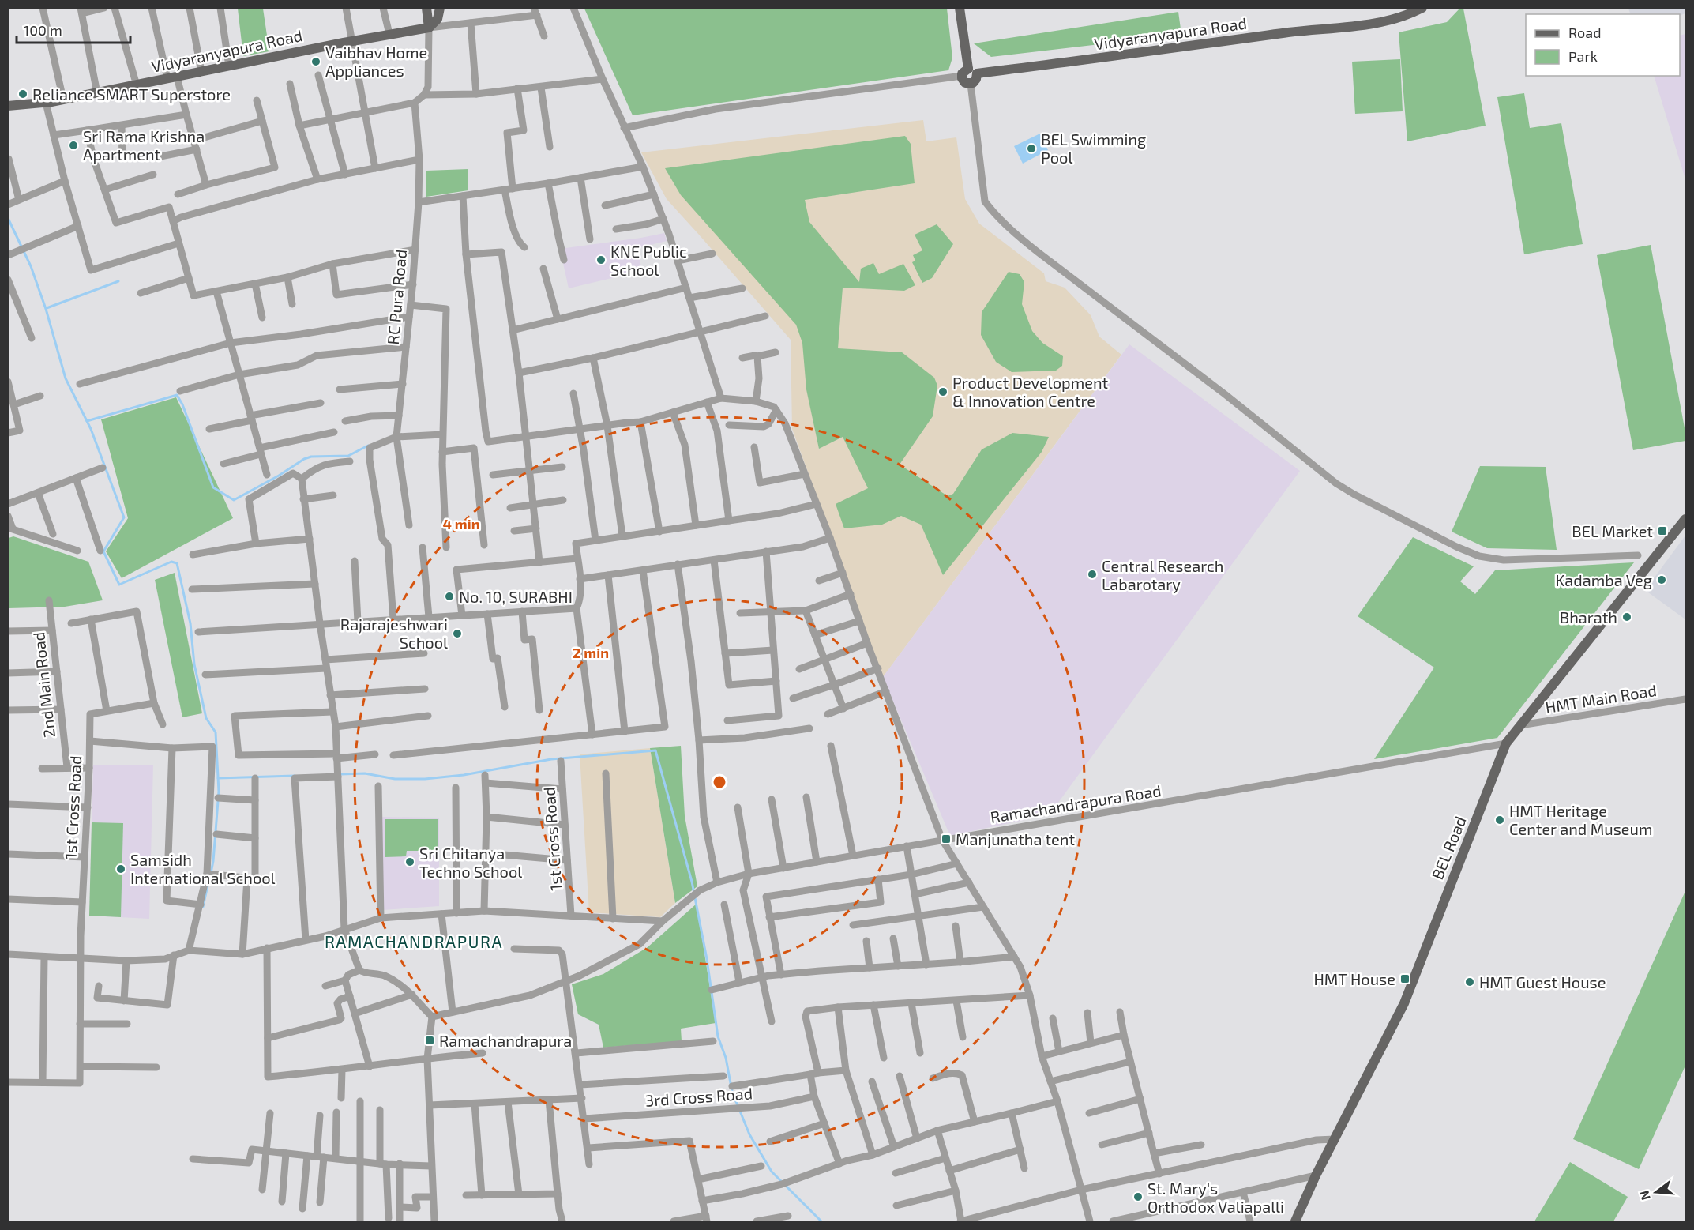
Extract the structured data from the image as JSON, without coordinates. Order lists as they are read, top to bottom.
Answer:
{
  "streets": {
    "main road": ["Vidyaranyapura Road", "BEL Road"],
    "street": [
      "RC Pura Road",
      "2nd Main Road",
      "HMT Main Road",
      "Ramachandrapura Road",
      "1st Cross Road",
      "3rd Cross Road"
    ]
  },
  "crossings": [
    ["HMT Main Road", "BEL Road"],
    ["Ramachandrapura Road", "BEL Road"]
  ],
  "districts": ["RAMACHANDRAPURA"],
  "places": {
    "other": [
      "Vaibhav Home Appliances",
      "Reliance SMART Superstore",
      "Sri Rama Krishna Apartment",
      "BEL Swimming Pool",
      "KNE Public School",
      "Product Development & Innovation Centre",
      "Central Research Labarotary",
      "Kadamba Veg",
      "No. 10, SURABHI",
      "Bharath",
      "Rajarajeshwari School",
      "HMT Heritage Center and Museum",
      "Sri Chitanya Techno School",
      "Samsidh International School",
      "HMT Guest House",
      "St. Mary's Orthodox Valiapalli"
    ],
    "transit": [
      "BEL Market",
      "Manjunatha tent",
      "HMT House",
      "Ramachandrapura"
    ]
  },
  "legend": ["Road", "Park"],
  "scale_bar": "100 m",
  "north": "left",
  "rings": ["4 min", "2 min"]
}
